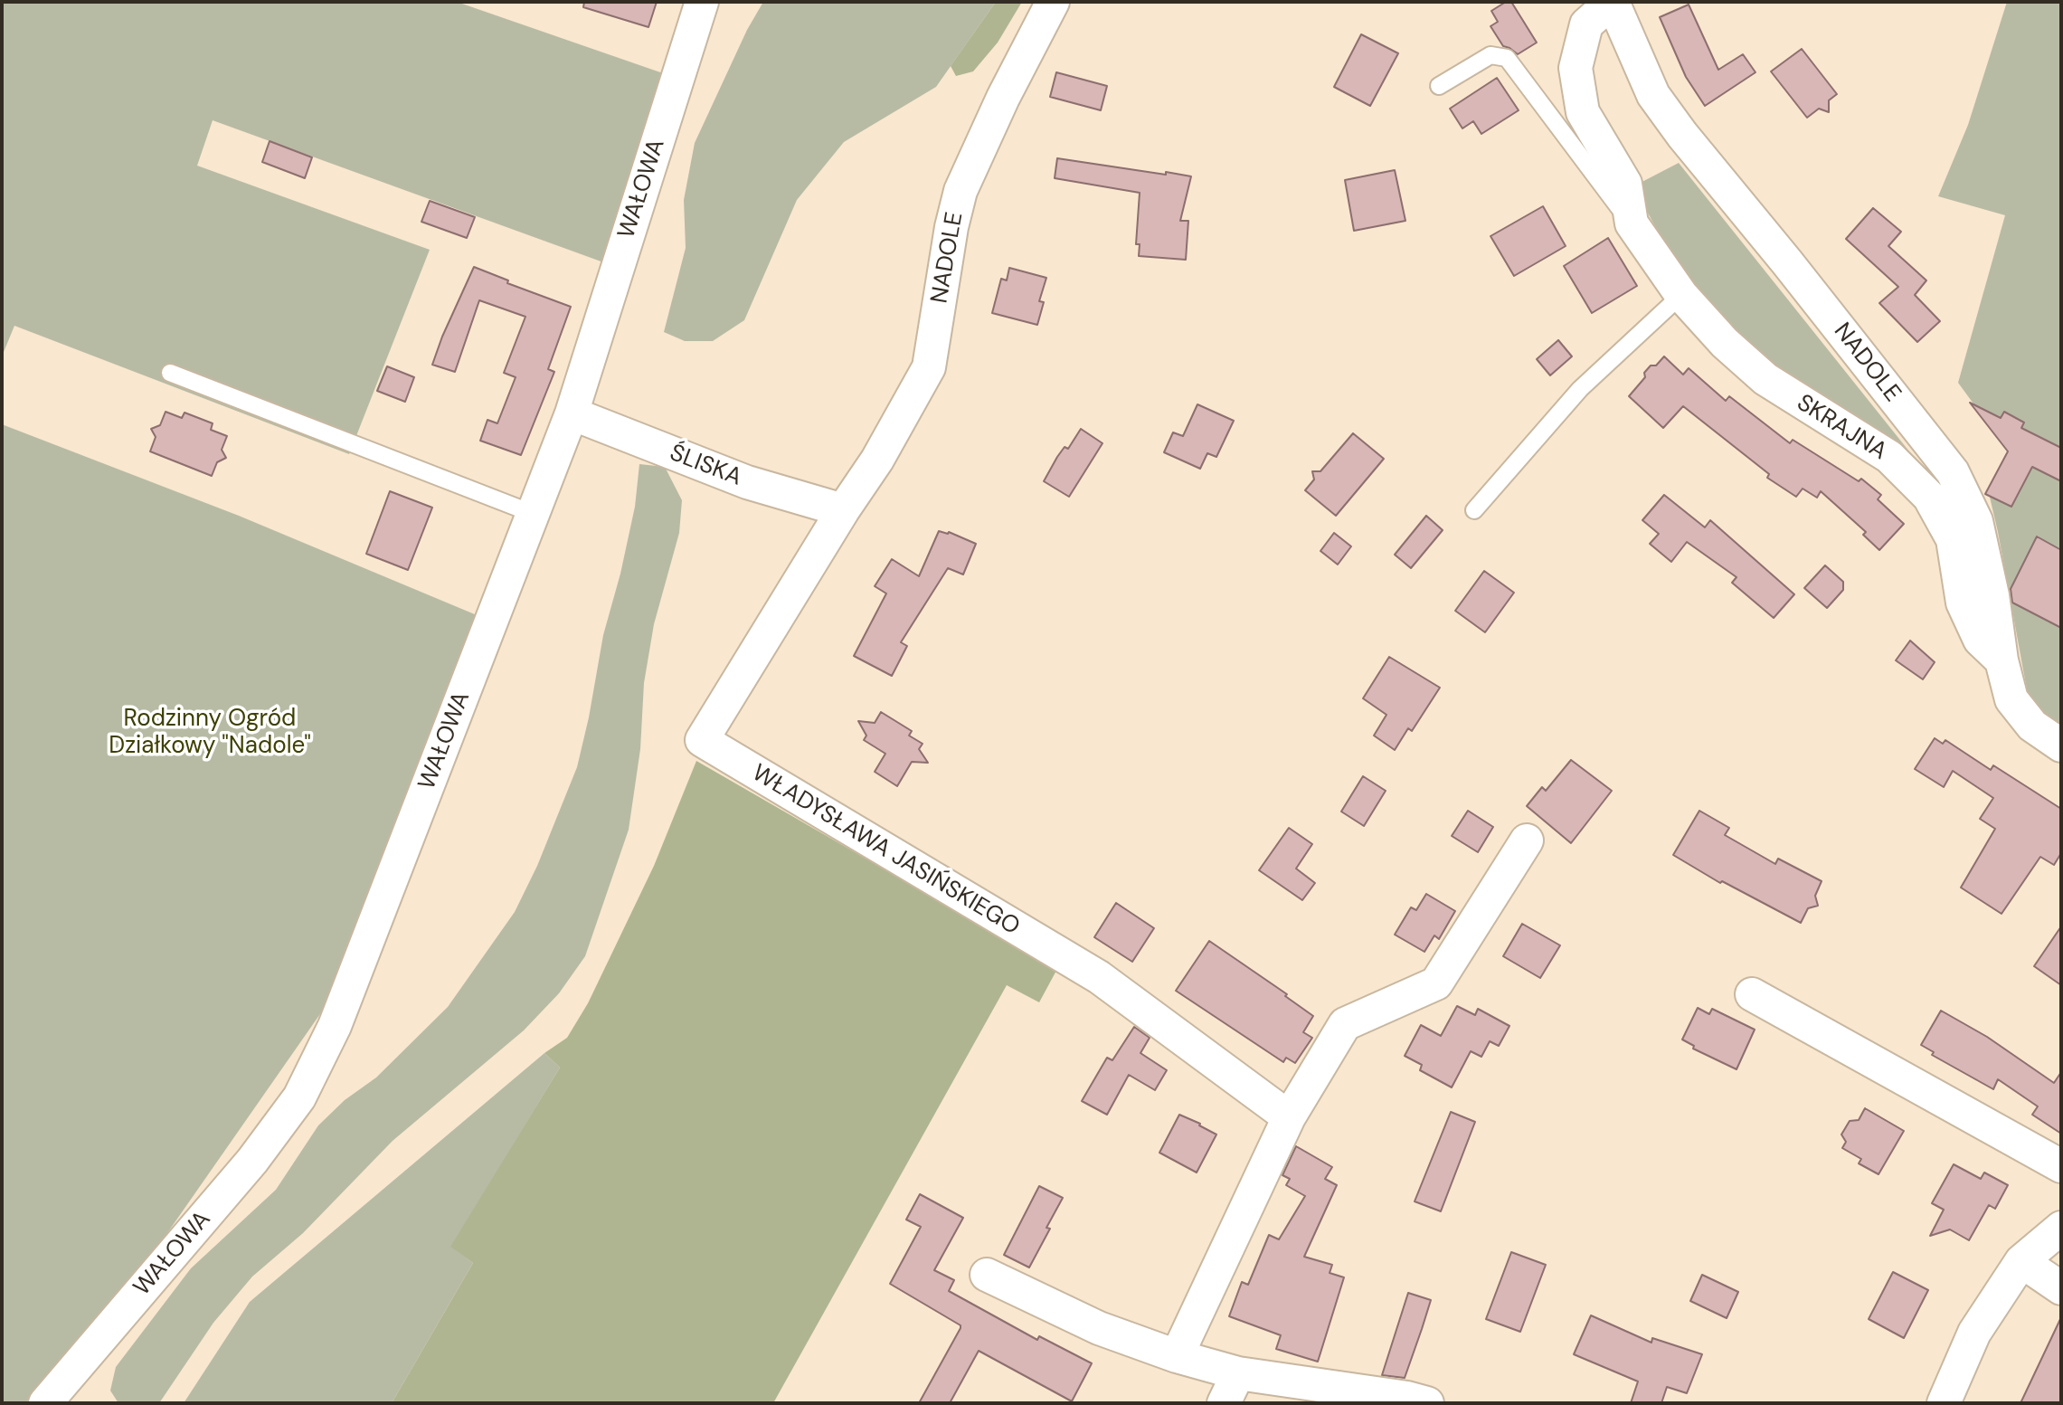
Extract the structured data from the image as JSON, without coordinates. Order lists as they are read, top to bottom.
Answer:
{
  "streets": {
    "street": [
      "WAŁOWA",
      "NADOLE",
      "SKRAJNA",
      "ŚLISKA",
      "WŁADYSŁAWA JASIŃSKIEGO"
    ]
  },
  "crossings": [
    ["WAŁOWA", "ŚLISKA"],
    ["NADOLE", "SKRAJNA"],
    ["NADOLE", "ŚLISKA"],
    ["NADOLE", "WŁADYSŁAWA JASIŃSKIEGO"],
    ["ŚLISKA", "WŁADYSŁAWA JASIŃSKIEGO"]
  ],
  "parks": ["Rodzinny Ogród Działkowy \"Nadole\""]
}
